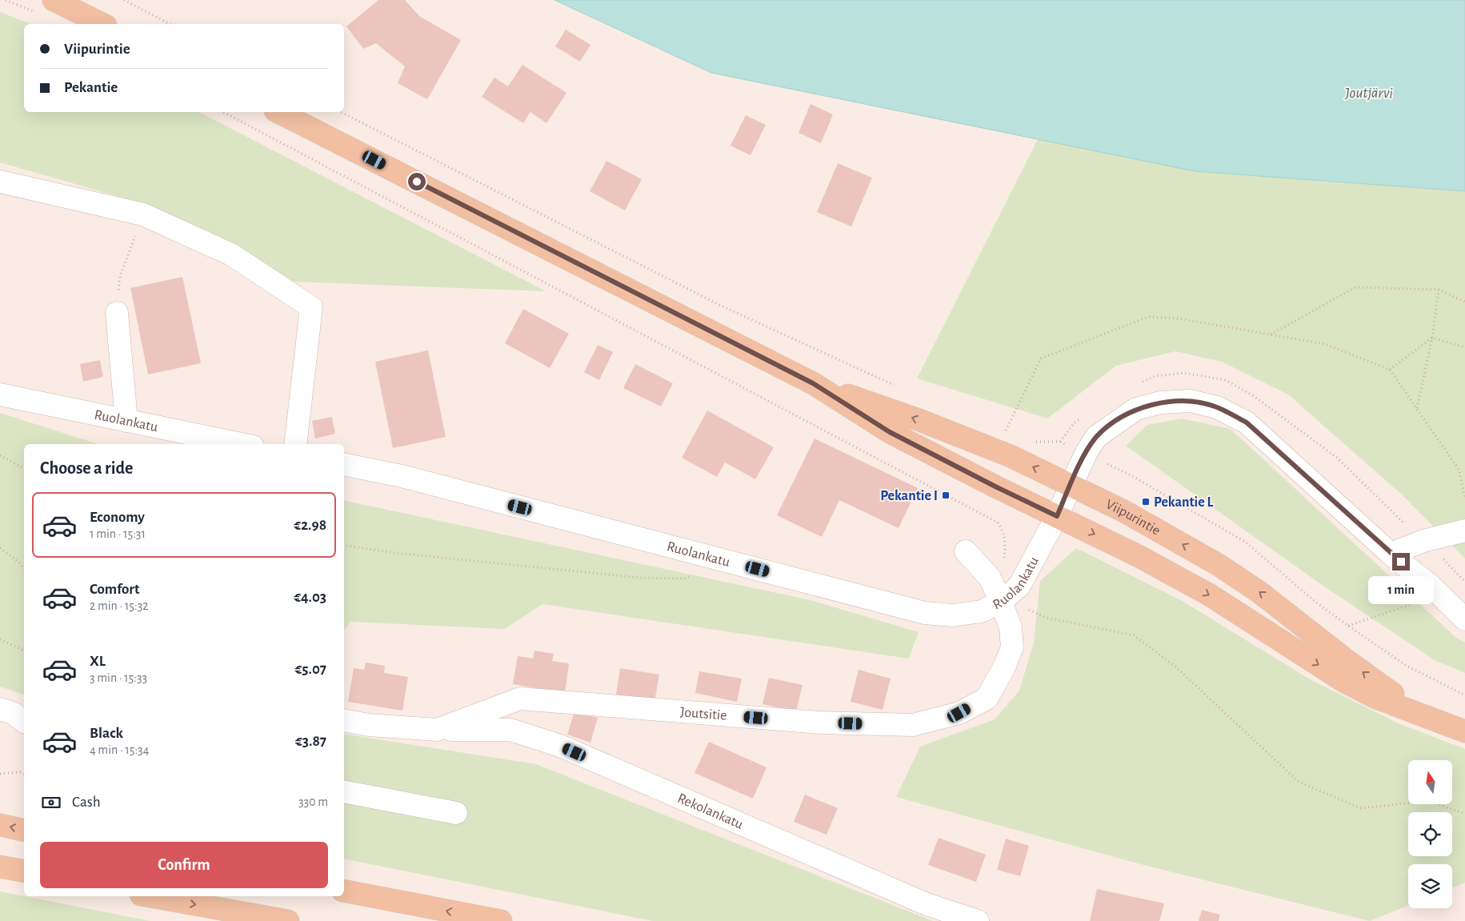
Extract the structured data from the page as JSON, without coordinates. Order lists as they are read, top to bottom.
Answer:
{
  "streets": {
    "main road": ["Viipurintie"],
    "street": ["Ruolankatu", "Joutsitie", "Rekolankatu"]
  },
  "crossings": [
    ["Ruolankatu", "Viipurintie"],
    ["Ruolankatu", "Joutsitie"],
    ["Joutsitie", "Rekolankatu"]
  ],
  "water": ["Joutjärvi"],
  "places": {
    "transit": ["Pekantie I", "Pekantie L"]
  },
  "north": "top",
  "page": {
    "banner": ["Viipurintie", "Pekantie"],
    "heading": "Choose a ride",
    "list": [
      {
        "name": "Economy",
        "note": "1 min · 15:31",
        "value": "€2.98"
      },
      {
        "name": "Comfort",
        "note": "2 min · 15:32",
        "value": "€4.03"
      },
      {
        "name": "XL",
        "note": "3 min · 15:33",
        "value": "€5.07"
      },
      {
        "name": "Black",
        "note": "4 min · 15:34",
        "value": "€3.87"
      }
    ],
    "bubble": "1 min",
    "pay": ["Cash", "330 m"],
    "buttons": "Confirm"
  }
}
